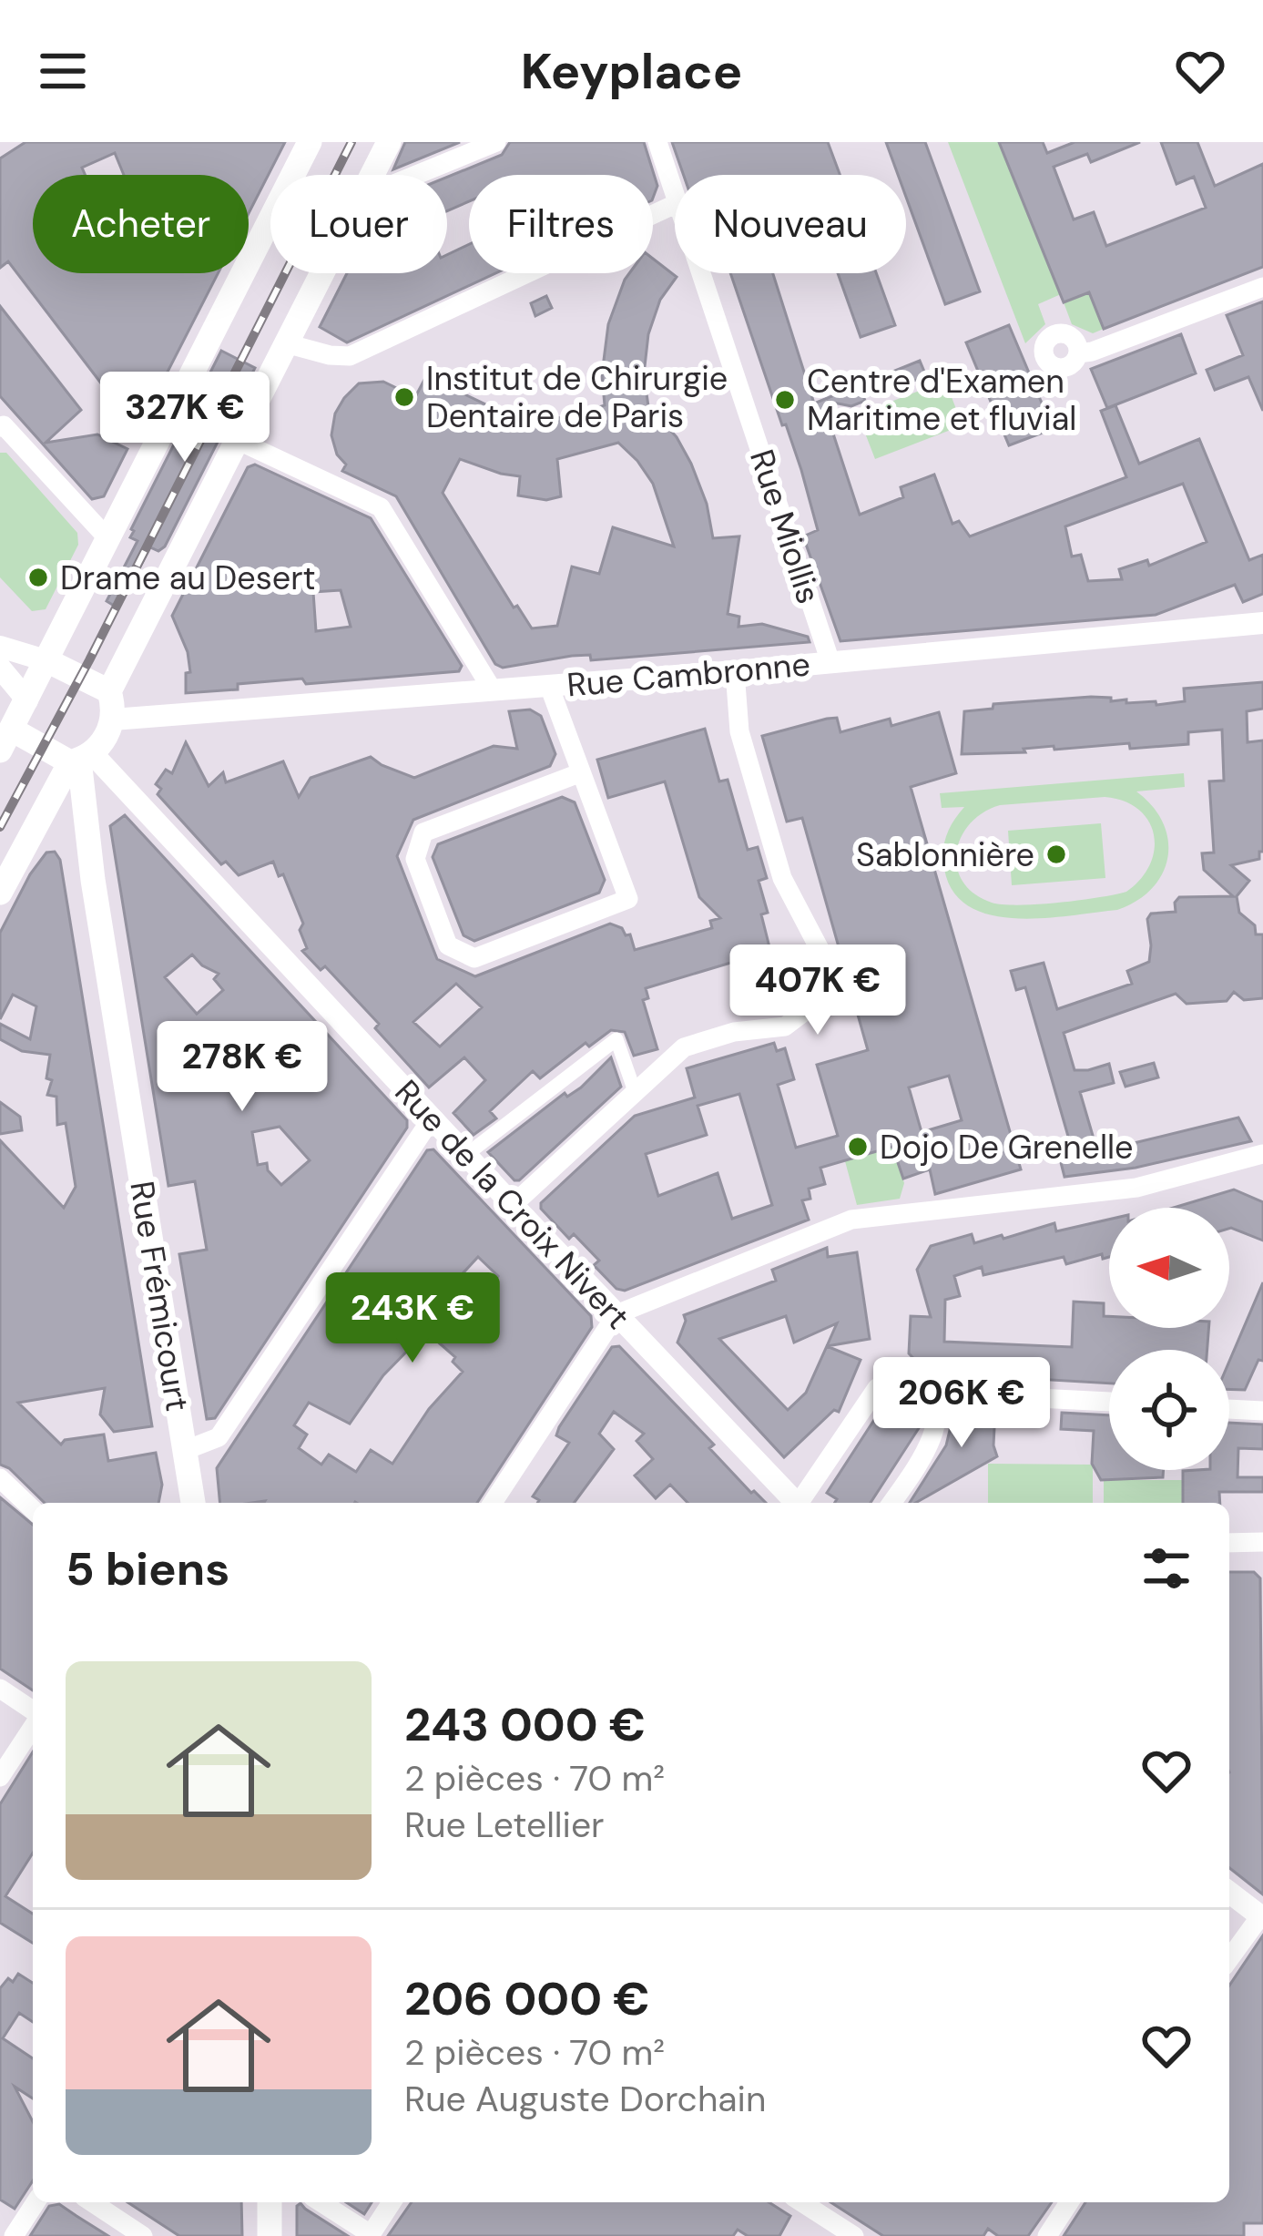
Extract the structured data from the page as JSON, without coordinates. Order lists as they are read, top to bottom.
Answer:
{
  "streets": {
    "main road": ["Rue Frémicourt"],
    "street": ["Rue Miollis", "Rue Cambronne", "Rue de la Croix Nivert"]
  },
  "crossings": [
    ["Rue Miollis", "Rue Cambronne"],
    ["Rue de la Croix Nivert", "Rue Frémicourt"]
  ],
  "places": [
    "Institut de Chirurgie Dentaire de Paris",
    "Centre d'Examen Maritime et fluvial",
    "Drame au Desert",
    "Sablonnière",
    "Dojo De Grenelle"
  ],
  "north": "left",
  "page": {
    "header": "Keyplace",
    "chip": [
      "Acheter",
      "Louer",
      "Filtres",
      "Nouveau"
    ],
    "price": [
      "327K €",
      "407K €",
      "278K €",
      "243K €",
      "206K €"
    ],
    "heading": "5 biens",
    "list": [
      {
        "name": "243 000 €",
        "note": "2 pièces · 70 m² · Rue Letellier"
      },
      {
        "name": "206 000 €",
        "note": "2 pièces · 70 m² · Rue Auguste Dorchain"
      }
    ]
  }
}
